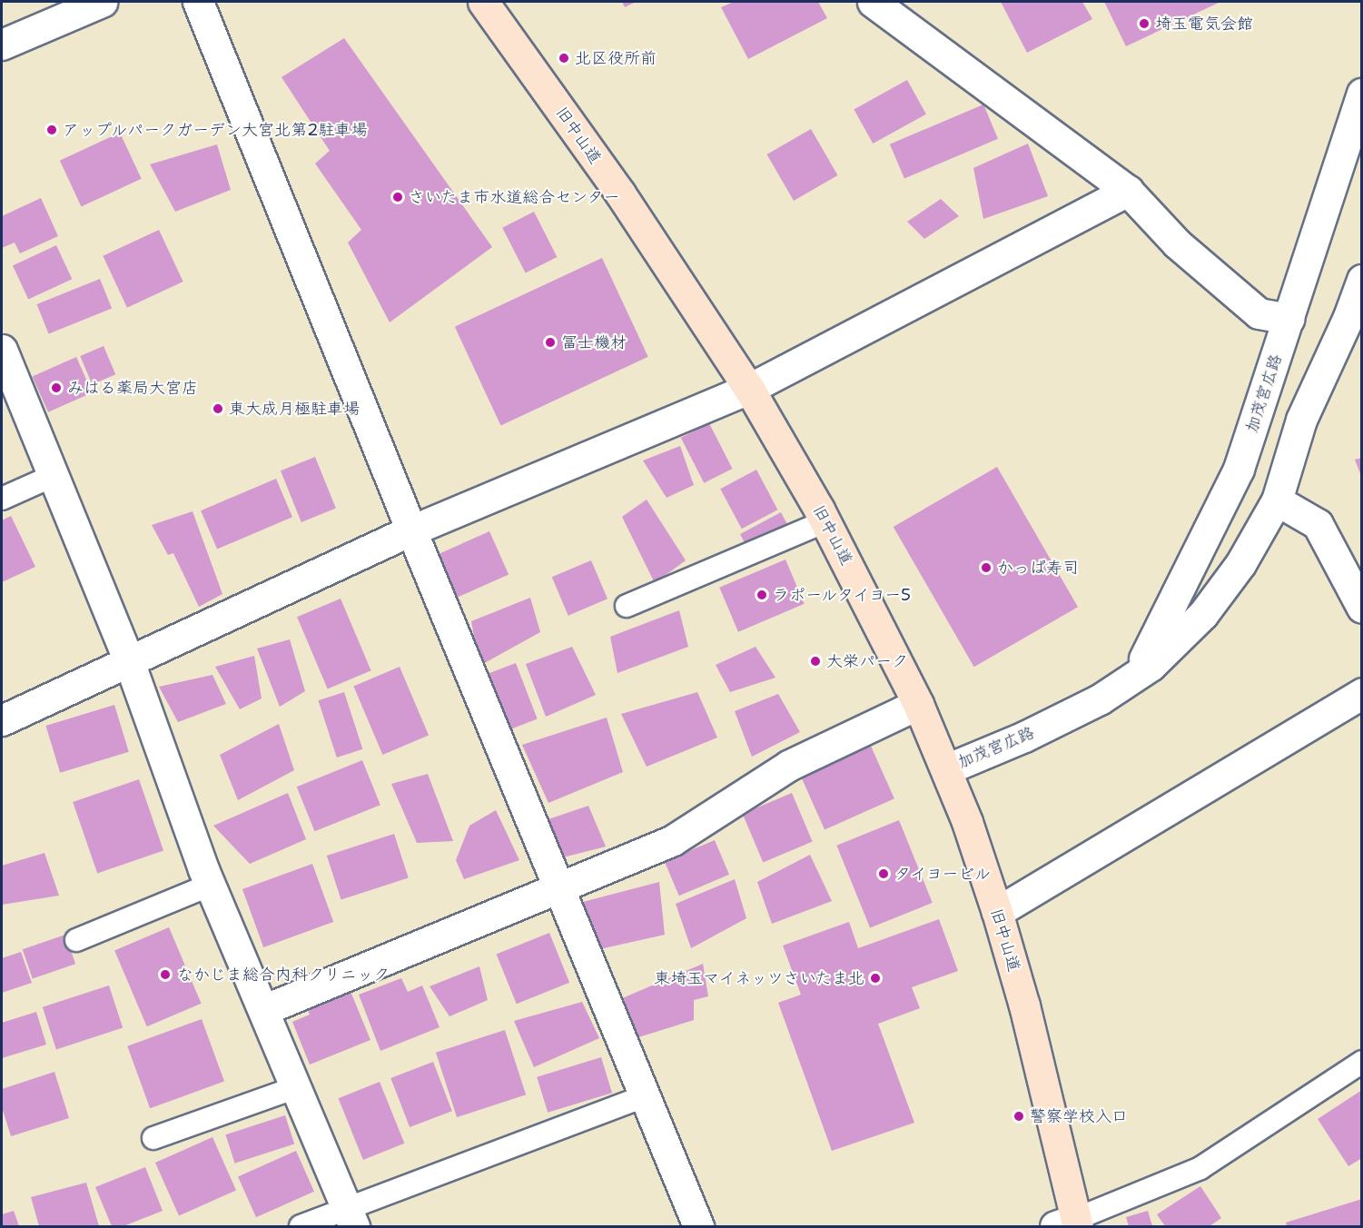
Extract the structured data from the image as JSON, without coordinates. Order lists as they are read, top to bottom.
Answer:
{
  "streets": {
    "main road": ["旧中山道"],
    "street": ["加茂宮広路"]
  },
  "crossings": [
    ["旧中山道", "加茂宮広路"]
  ],
  "places": [
    "埼玉電気会館",
    "北区役所前",
    "アップルパークガーデン大宮北第2駐車場",
    "さいたま市水道総合センター",
    "冨士機材",
    "みはる薬局大宮店",
    "東大成月極駐車場",
    "かっぱ寿司",
    "ラポールタイヨー5",
    "大栄パーク",
    "タイヨービル",
    "なかじま総合内科クリニック",
    "東埼玉マイネッツさいたま北",
    "警察学校入口"
  ]
}
